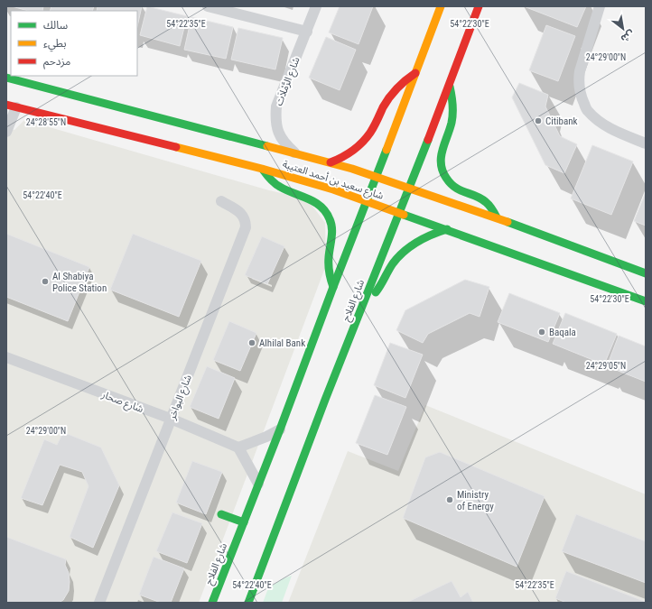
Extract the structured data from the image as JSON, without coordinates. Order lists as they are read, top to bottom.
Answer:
{
  "streets": {
    "main road": ["شارع سعيد بن أحمد العتيبة", "شارع الفلاح"],
    "street": ["شارع الرَّمْلاَت", "شارع البواخر", "شارع صحار"]
  },
  "crossings": [
    ["شارع الرَّمْلاَت", "شارع سعيد بن أحمد العتيبة"],
    ["شارع سعيد بن أحمد العتيبة", "شارع الفلاح"],
    ["شارع البواخر", "شارع صحار"]
  ],
  "places": [
    "Citibank",
    "Al Shabiya Police Station",
    "Baqala",
    "Alhilal Bank",
    "Ministry of Energy"
  ],
  "legend": ["سالك", "بطيء", "مزدحم"],
  "north": "bottom right",
  "coordinates": [
    "54°22'35\"E",
    "54°22'30\"E",
    "24°29'00\"N",
    "24°28'55\"N",
    "54°22'40\"E",
    "24°29'05\"N"
  ]
}
